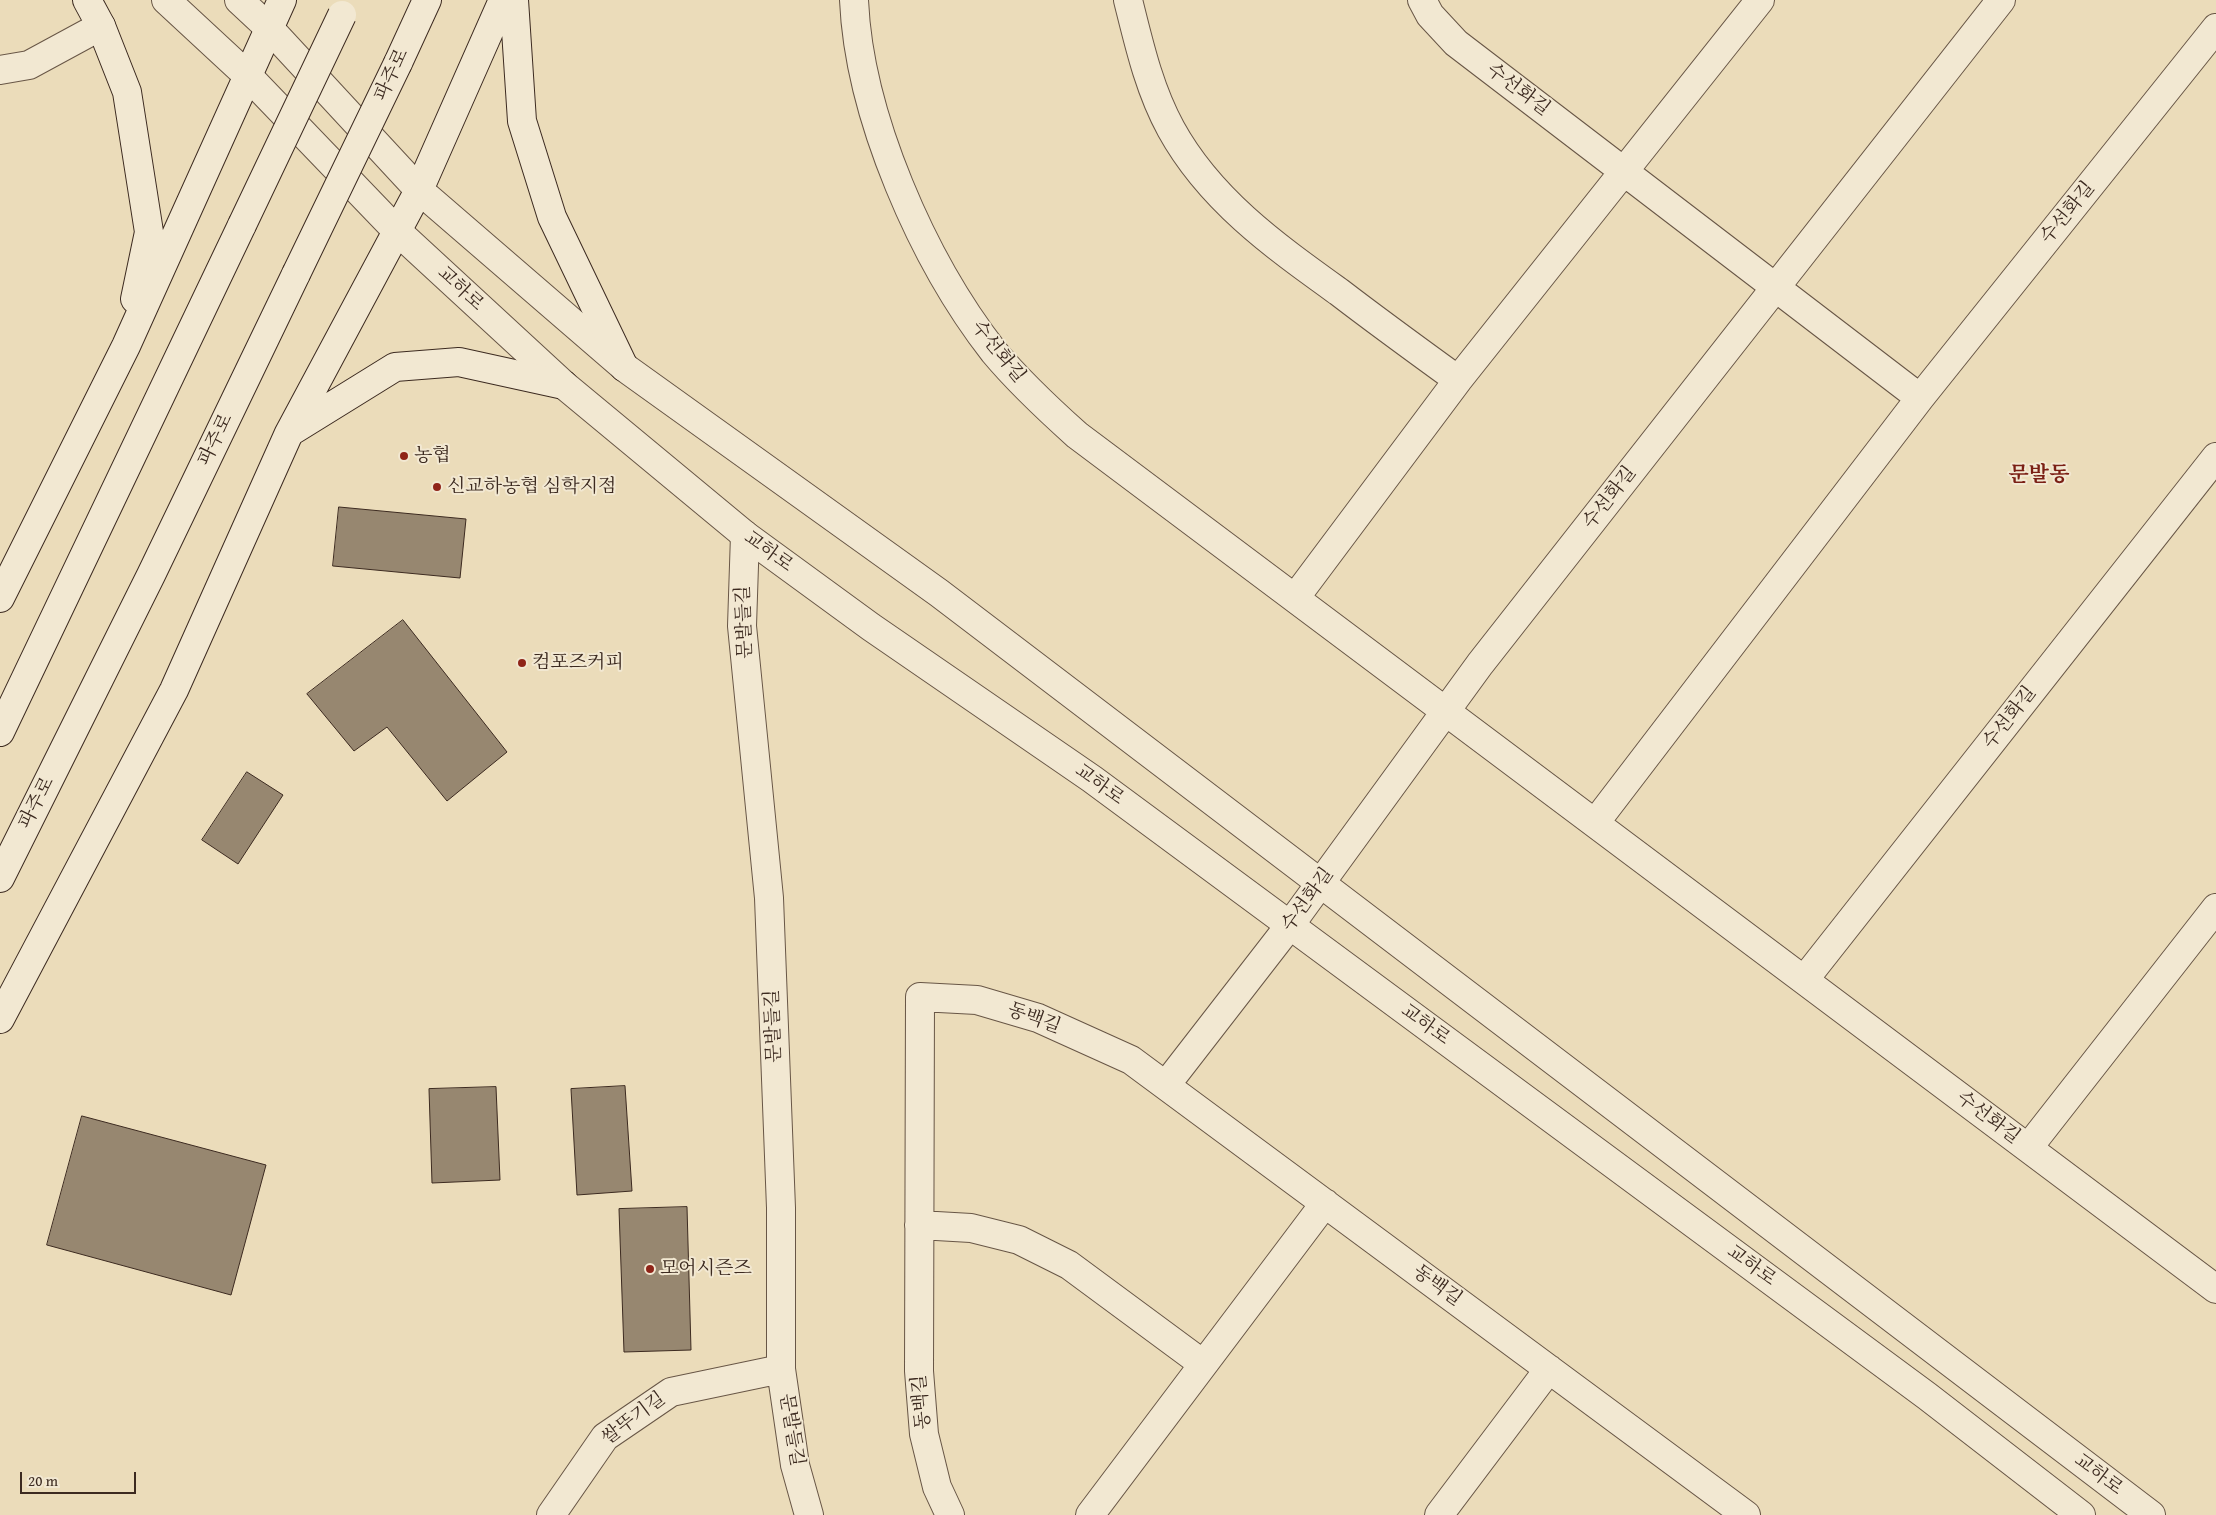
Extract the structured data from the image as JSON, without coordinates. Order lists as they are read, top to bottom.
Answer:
{
  "streets": {
    "street": [
      "파주로",
      "수선화길",
      "교하로",
      "문발들길",
      "동백길",
      "쌀뚜기길"
    ]
  },
  "crossings": [
    ["수선화길", "교하로"],
    ["수선화길", "동백길"],
    ["교하로", "문발들길"],
    ["문발들길", "쌀뚜기길"]
  ],
  "districts": ["문발동"],
  "places": [
    "농협",
    "신교하농협 심학지점",
    "컴포즈커피",
    "모어시즌즈"
  ],
  "scale_bar": "20 m"
}
